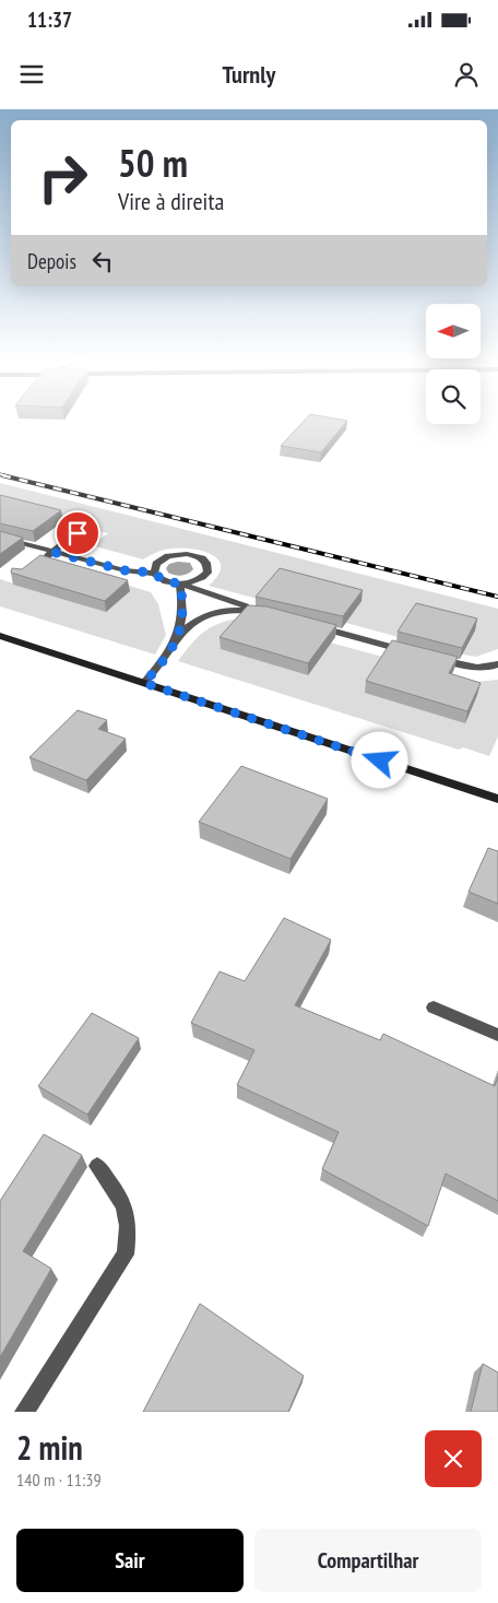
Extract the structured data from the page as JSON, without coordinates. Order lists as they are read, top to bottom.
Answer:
{
  "north": "left",
  "page": {
    "status": "11:37",
    "header": "Turnly",
    "turn": ["50 m", "Vire à direita"],
    "then": "Depois",
    "heading": ["2 min", "140 m · 11:39"],
    "buttons": ["Sair", "Compartilhar"]
  }
}
